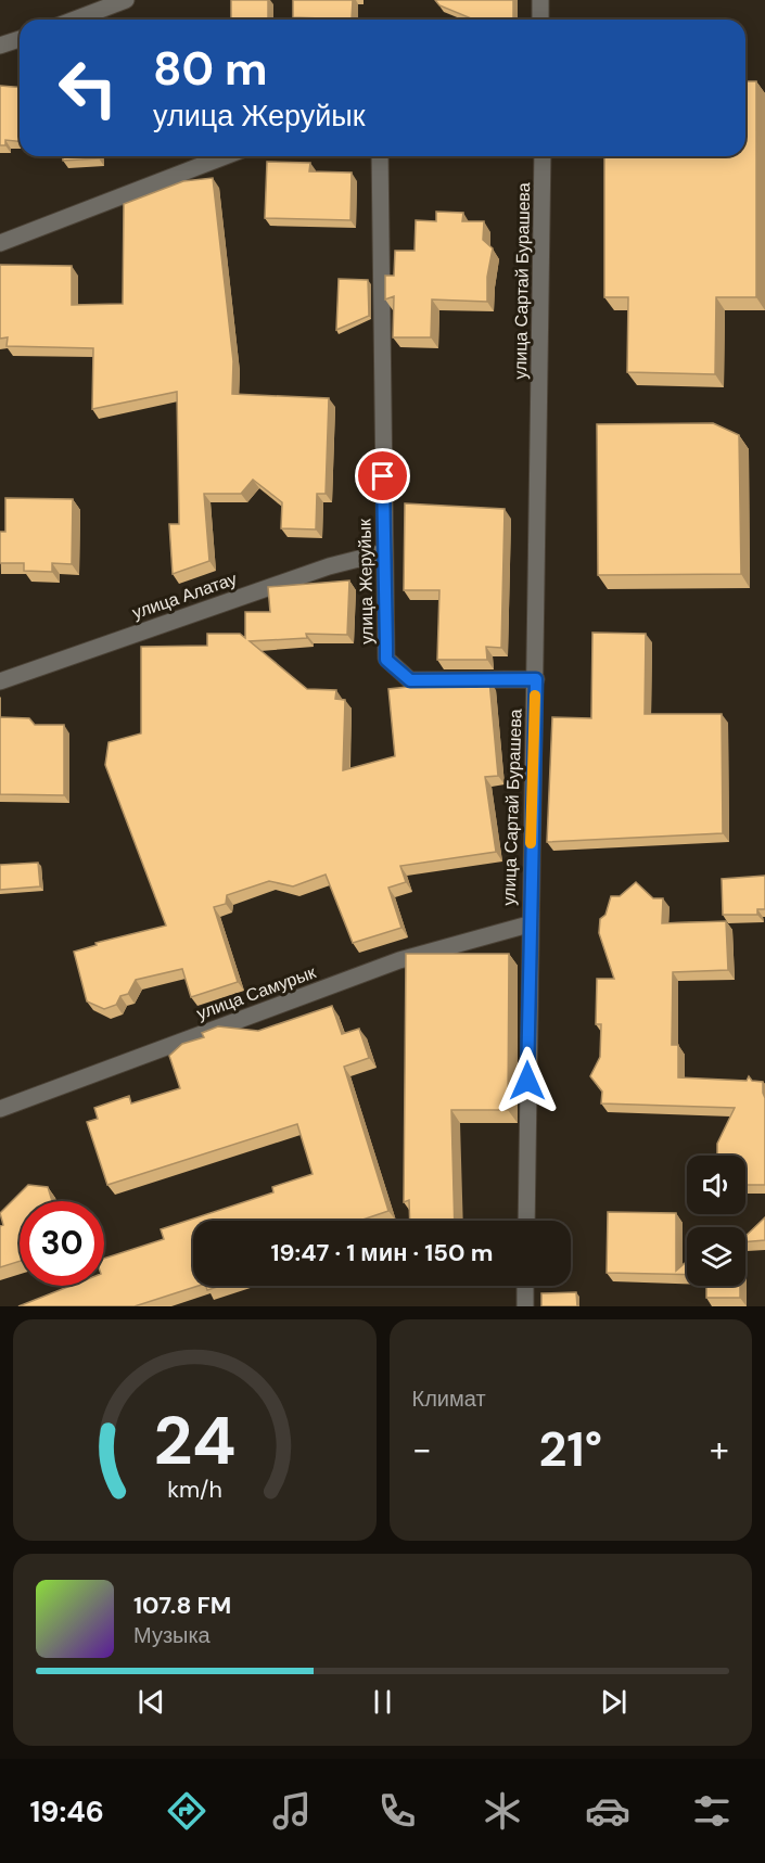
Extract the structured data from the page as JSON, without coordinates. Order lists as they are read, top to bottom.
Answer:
{
  "streets": {
    "street": [
      "улица Сартай Бурашева",
      "улица Жеруйык",
      "улица Алатау",
      "улица Самурык"
    ]
  },
  "crossings": [
    ["улица Сартай Бурашева", "улица Жеруйык"],
    ["улица Сартай Бурашева", "улица Самурык"],
    ["улица Жеруйык", "улица Алатау"]
  ],
  "page": {
    "turn": ["80 m", "улица Жеруйык"],
    "limit": "30",
    "trip": "19:47 · 1 мин · 150 m",
    "tile": "Климат",
    "heat": ["−", "21°", "+"],
    "song": ["107.8 FM", "Музыка"],
    "tabs": "19:46",
    "gauge": ["24", "km/h"]
  }
}
